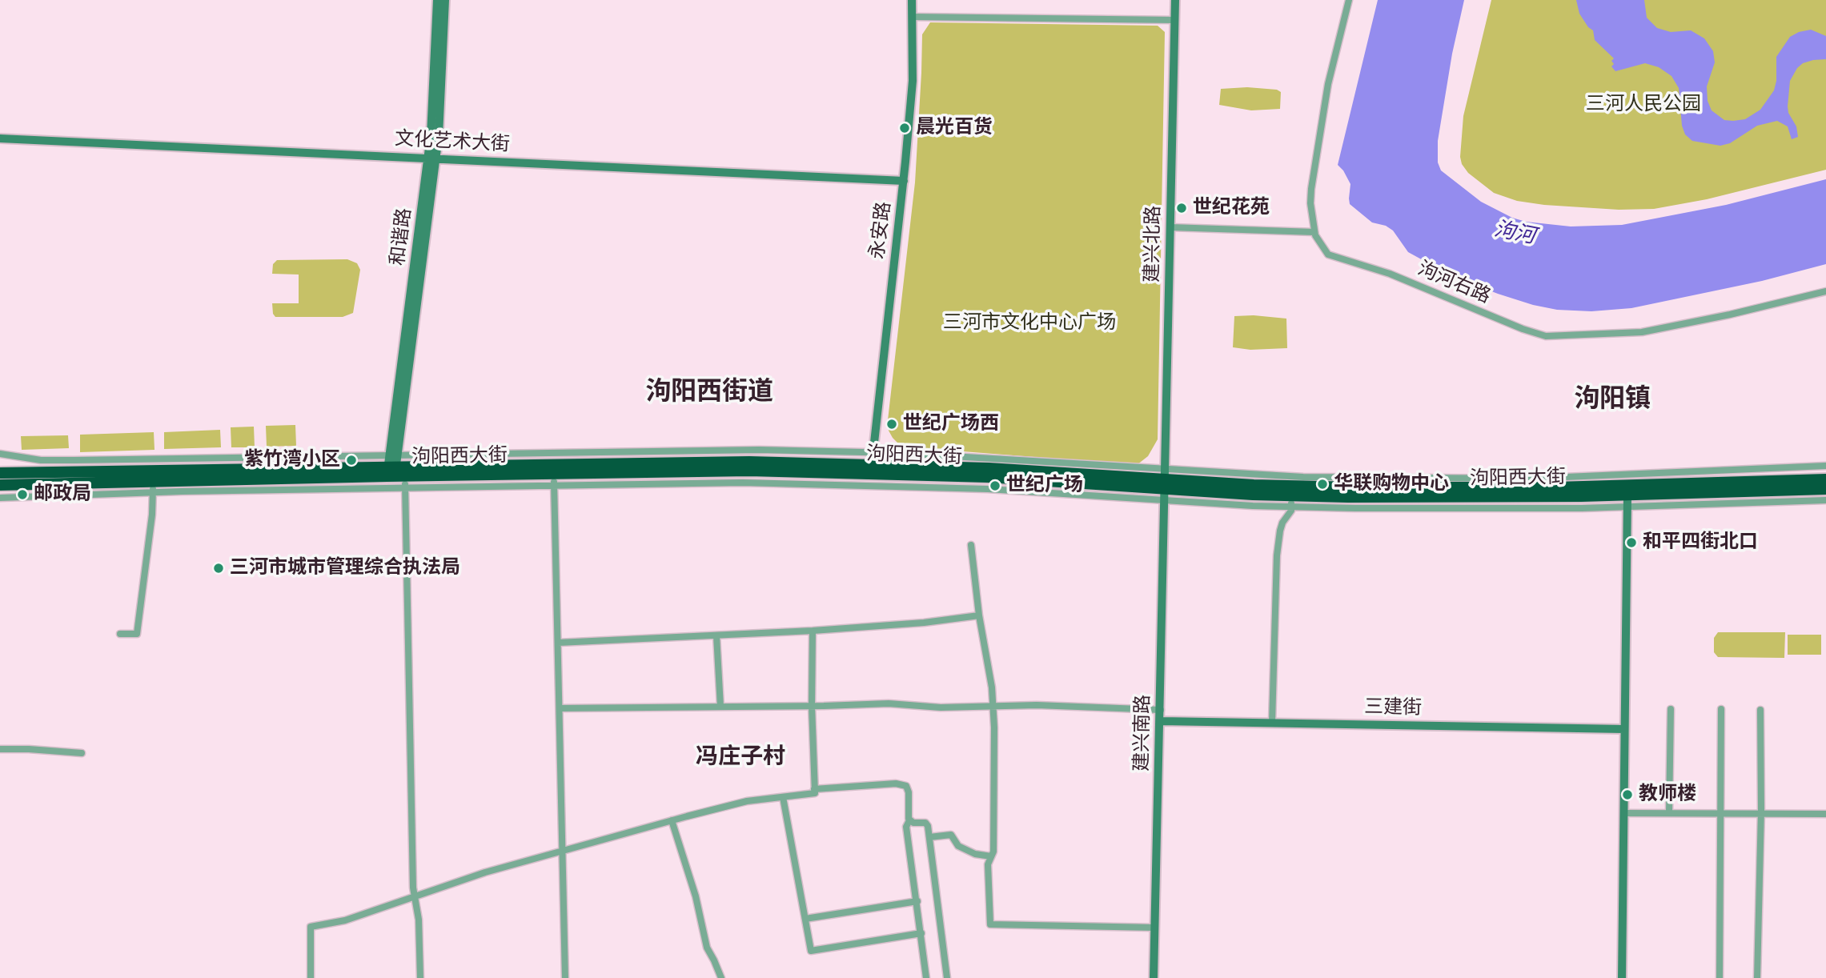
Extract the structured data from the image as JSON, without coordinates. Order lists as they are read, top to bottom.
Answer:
{
  "streets": {
    "highway": ["泃阳西大街"],
    "street": [
      "文化艺术大街",
      "永安路",
      "和谐路",
      "建兴北路",
      "泃河右路",
      "三建街",
      "建兴南路"
    ]
  },
  "crossings": [
    ["文化艺术大街", "永安路"],
    ["文化艺术大街", "和谐路"],
    ["永安路", "泃阳西大街"],
    ["和谐路", "泃阳西大街"],
    ["建兴北路", "泃阳西大街"],
    ["建兴北路", "建兴南路"],
    ["泃阳西大街", "建兴南路"],
    ["三建街", "建兴南路"]
  ],
  "districts": ["泃阳西街道", "泃阳镇", "冯庄子村"],
  "water": ["泃河"],
  "parks": ["三河人民公园", "三河市文化中心广场"],
  "places": [
    "晨光百货",
    "世纪花苑",
    "世纪广场西",
    "紫竹湾小区",
    "华联购物中心",
    "世纪广场",
    "邮政局",
    "和平四街北口",
    "三河市城市管理综合执法局",
    "教师楼"
  ]
}
